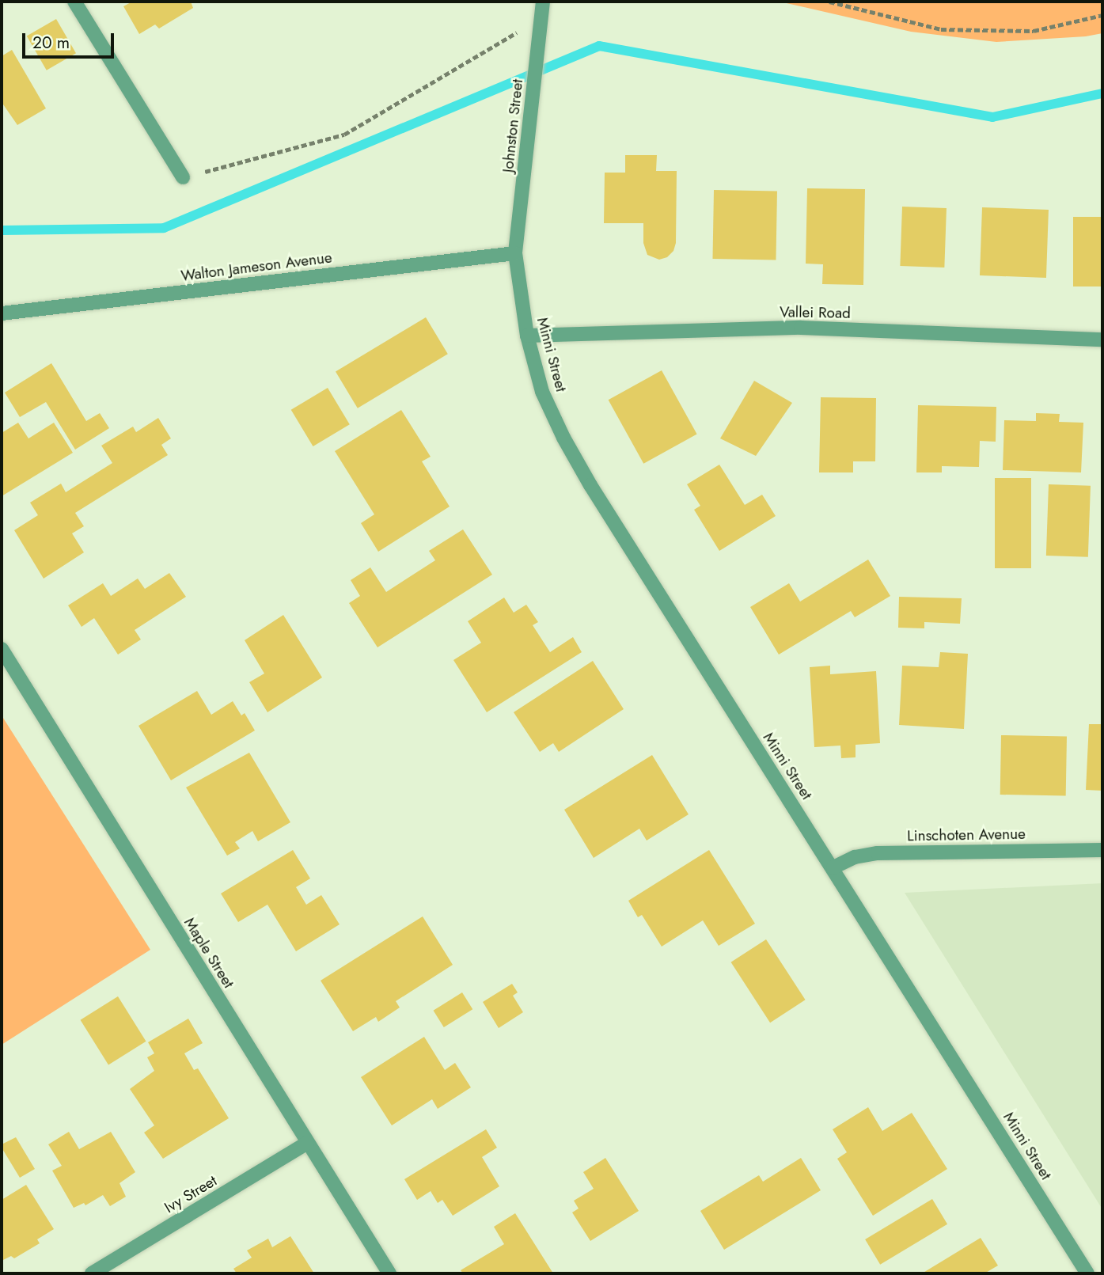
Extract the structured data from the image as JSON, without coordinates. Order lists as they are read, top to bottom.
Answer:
{
  "streets": {
    "street": [
      "Johnston Street",
      "Walton Jameson Avenue",
      "Vallei Road",
      "Minni Street",
      "Linschoten Avenue",
      "Maple Street",
      "Ivy Street"
    ]
  },
  "crossings": [
    ["Johnston Street", "Walton Jameson Avenue"],
    ["Johnston Street", "Minni Street"],
    ["Walton Jameson Avenue", "Minni Street"],
    ["Vallei Road", "Minni Street"],
    ["Minni Street", "Linschoten Avenue"],
    ["Maple Street", "Ivy Street"]
  ],
  "scale_bar": "20 m"
}
